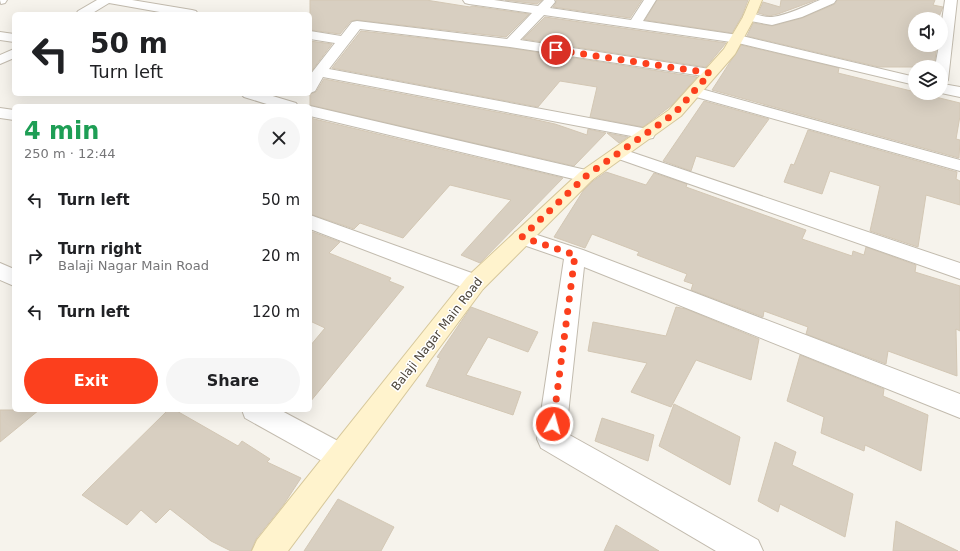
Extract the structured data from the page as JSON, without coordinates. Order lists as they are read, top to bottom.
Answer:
{
  "streets": {
    "street": ["Balaji Nagar Main Road"]
  },
  "page": {
    "turn": ["50 m", "Turn left"],
    "heading": ["4 min", "250 m · 12:44"],
    "list": [
      {
        "name": "Turn left",
        "value": "50 m"
      },
      {
        "name": "Turn right",
        "note": "Balaji Nagar Main Road",
        "value": "20 m"
      },
      {
        "name": "Turn left",
        "value": "120 m"
      }
    ],
    "buttons": ["Exit", "Share"]
  }
}
